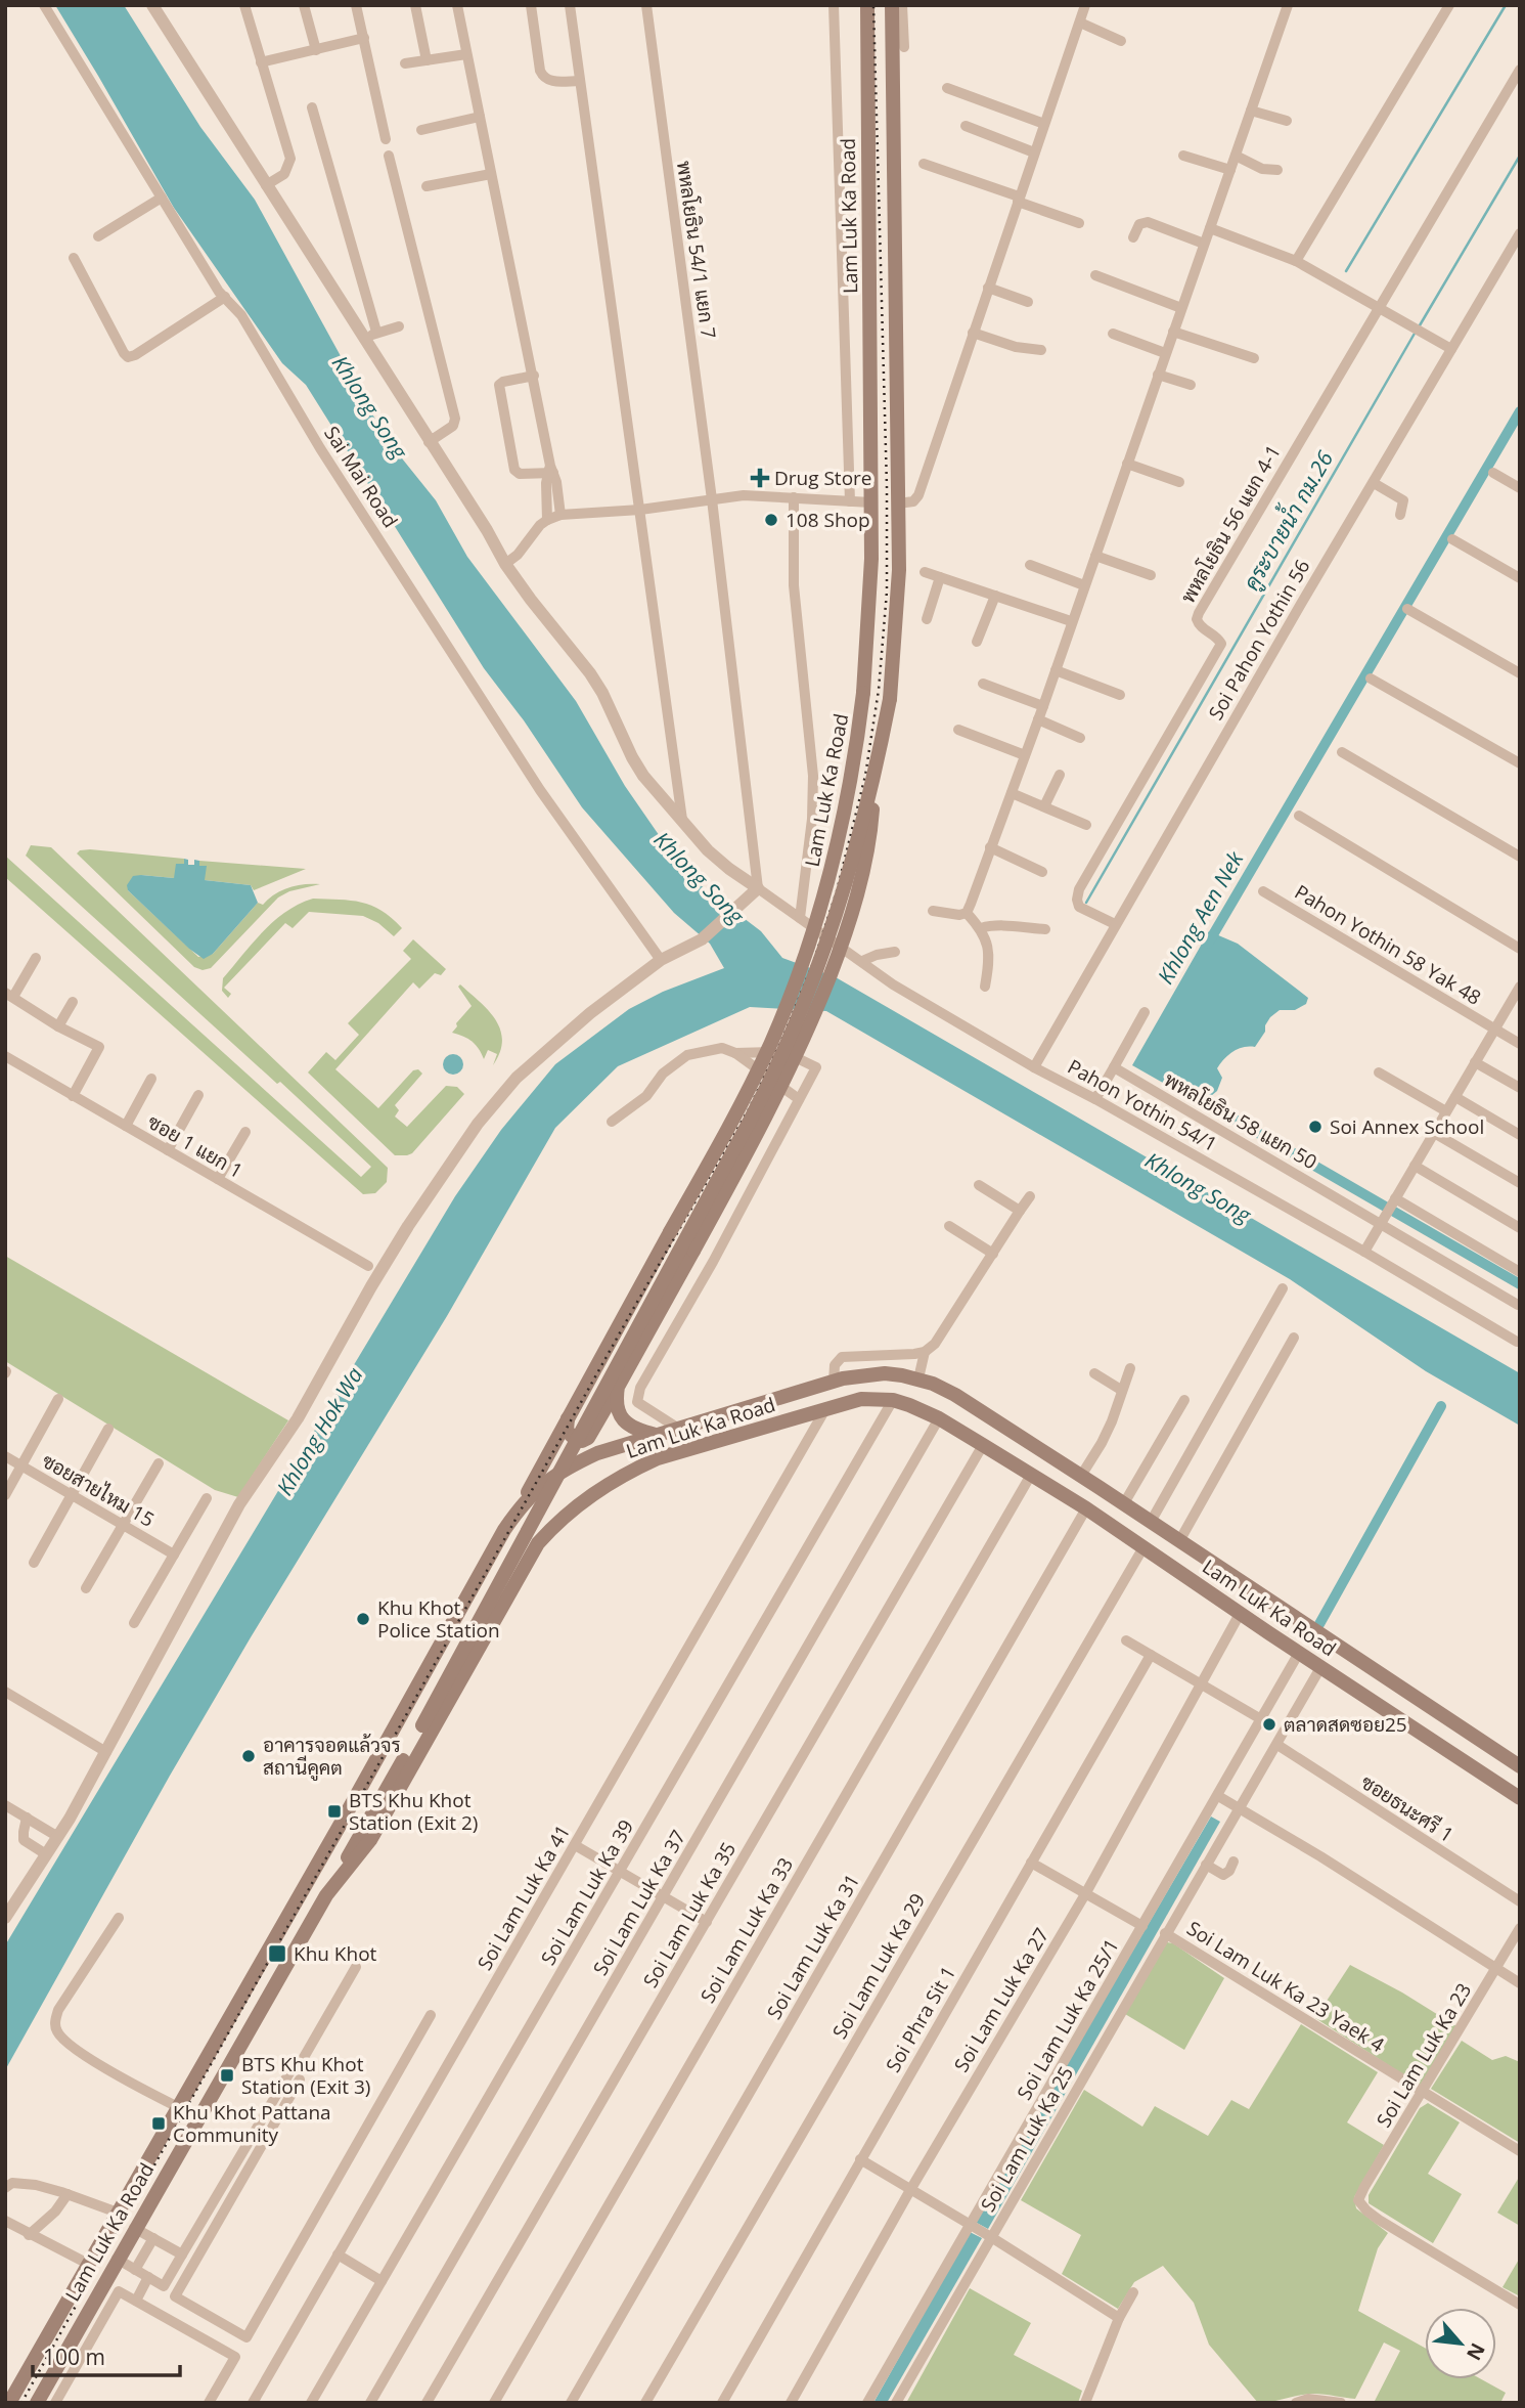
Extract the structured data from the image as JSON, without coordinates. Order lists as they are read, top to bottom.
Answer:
{
  "streets": {
    "main road": ["Lam Luk Ka Road"],
    "street": [
      "พหลโยธิน 54/1 แยก 7",
      "Sai Mai Road",
      "พหลโยธิน 56 แยก 4-1",
      "Soi Pahon Yothin 56",
      "Pahon Yothin 58 Yak 48",
      "Pahon Yothin 54/1",
      "พหลโยธิน 58 แยก 50",
      "ซอย 1 แยก 1",
      "ซอยสายไหม 15",
      "ซอยธนะศรี 1",
      "Soi Lam Luk Ka 39",
      "Soi Lam Luk Ka 41",
      "Soi Lam Luk Ka 37",
      "Soi Lam Luk Ka 35",
      "Soi Lam Luk Ka 33",
      "Soi Lam Luk Ka 31",
      "Soi Lam Luk Ka 29",
      "Soi Lam Luk Ka 23 Yaek 4",
      "Soi Lam Luk Ka 27",
      "Soi Phra Sit 1",
      "Soi Lam Luk Ka 25/1",
      "Soi Lam Luk Ka 23",
      "Soi Lam Luk Ka 25"
    ]
  },
  "crossings": [
    ["Lam Luk Ka Road", "Soi Lam Luk Ka 39"],
    ["Lam Luk Ka Road", "Soi Lam Luk Ka 41"],
    ["Lam Luk Ka Road", "Soi Lam Luk Ka 37"],
    ["Lam Luk Ka Road", "Soi Lam Luk Ka 35"],
    ["Lam Luk Ka Road", "Soi Lam Luk Ka 33"],
    ["Lam Luk Ka Road", "Soi Lam Luk Ka 31"],
    ["Lam Luk Ka Road", "Soi Lam Luk Ka 29"],
    ["Lam Luk Ka Road", "Soi Lam Luk Ka 27"],
    ["Lam Luk Ka Road", "Soi Lam Luk Ka 25/1"],
    ["Lam Luk Ka Road", "Soi Lam Luk Ka 25"],
    ["พหลโยธิน 54/1 แยก 7", "Pahon Yothin 54/1"],
    ["พหลโยธิน 56 แยก 4-1", "Soi Pahon Yothin 56"],
    ["Soi Pahon Yothin 56", "Pahon Yothin 54/1"],
    ["ซอยธนะศรี 1", "Soi Lam Luk Ka 25"],
    ["Soi Lam Luk Ka 23 Yaek 4", "Soi Lam Luk Ka 23"],
    ["Soi Lam Luk Ka 23 Yaek 4", "Soi Lam Luk Ka 25"]
  ],
  "water": [
    "Khlong Song",
    "คูระบายน้ำ กม.26",
    "Khlong Aen Nek",
    "Khlong Hok Wa"
  ],
  "places": {
    "health": ["Drug Store"],
    "other": [
      "108 Shop",
      "Soi Annex School",
      "Khu Khot Police Station",
      "ตลาดสดซอย25",
      "อาคารจอดแล้วจร สถานีคูคต"
    ],
    "transit": [
      "BTS Khu Khot Station (Exit 2)",
      "Khu Khot",
      "BTS Khu Khot Station (Exit 3)",
      "Khu Khot Pattana Community"
    ]
  },
  "scale_bar": "100 m",
  "north": "bottom right"
}
